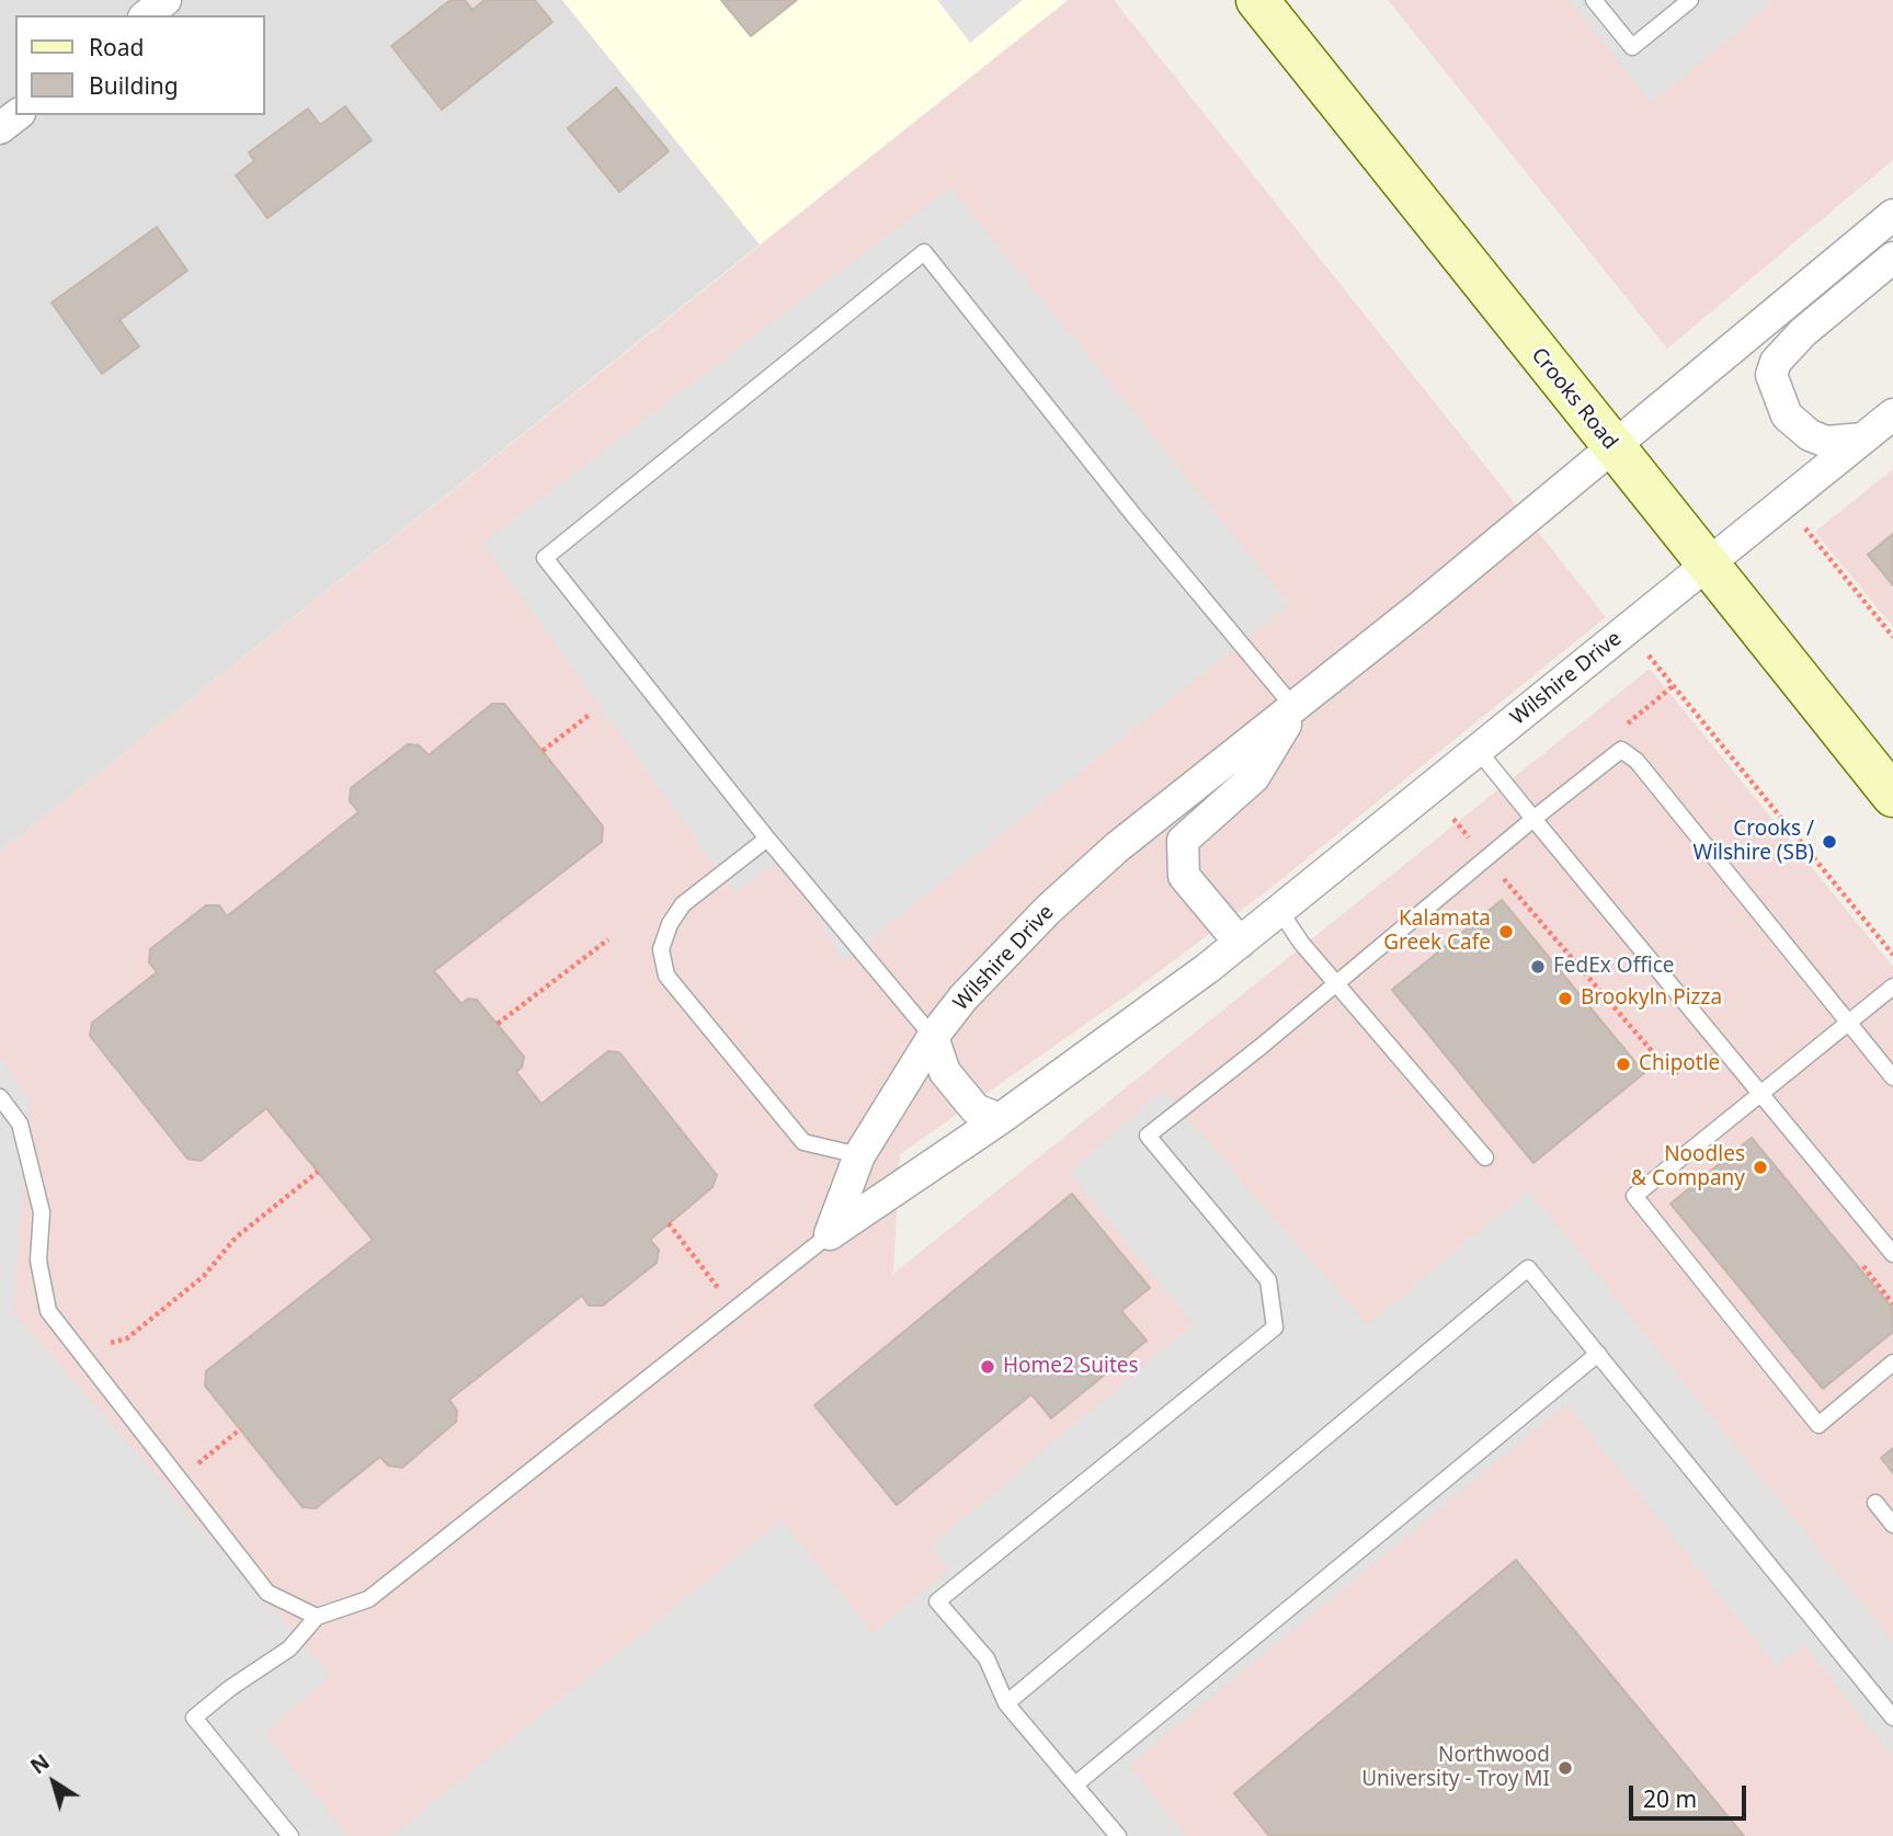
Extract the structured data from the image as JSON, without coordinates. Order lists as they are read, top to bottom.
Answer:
{
  "streets": {
    "main road": ["Crooks Road"],
    "street": ["Wilshire Drive"]
  },
  "crossings": [
    ["Crooks Road", "Wilshire Drive"]
  ],
  "places": [
    "Crooks / Wilshire (SB)",
    "Kalamata Greek Cafe",
    "FedEx Office",
    "Brookyln Pizza",
    "Chipotle",
    "Noodles & Company",
    "Home2 Suites",
    "Northwood University - Troy MI"
  ],
  "legend": ["Road", "Building"],
  "scale_bar": "20 m",
  "north": "top left"
}
